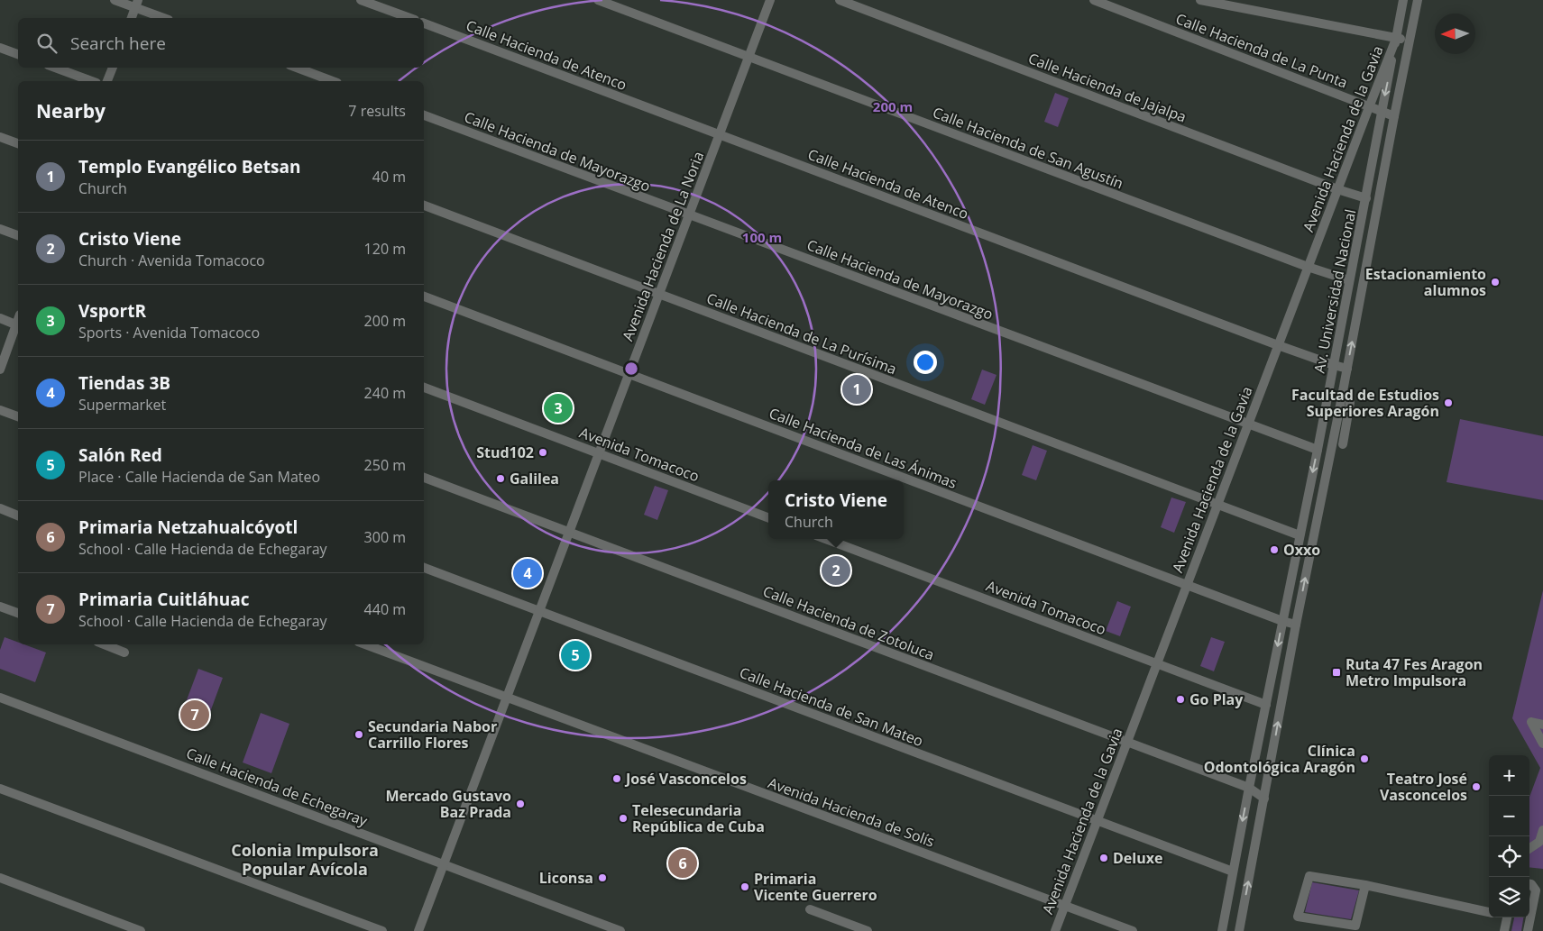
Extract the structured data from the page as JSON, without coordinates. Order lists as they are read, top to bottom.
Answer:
{
  "streets": {
    "street": [
      "Calle Hacienda de La Punta",
      "Calle Hacienda de Atenco",
      "Calle Hacienda de Jajalpa",
      "Avenida Hacienda de la Gavia",
      "Calle Hacienda de San Agustín",
      "Calle Hacienda de Mayorazgo",
      "Avenida Hacienda de La Noria",
      "Av. Universidad Nacional",
      "Calle Hacienda de La Purísima",
      "Calle Hacienda de Las Ánimas",
      "Avenida Tomacoco",
      "Calle Hacienda de Zotoluca",
      "Calle Hacienda de San Mateo",
      "Calle Hacienda de Echegaray",
      "Avenida Hacienda de Solís"
    ]
  },
  "crossings": [
    ["Calle Hacienda de La Punta", "Avenida Hacienda de la Gavia"],
    ["Calle Hacienda de La Punta", "Av. Universidad Nacional"],
    ["Calle Hacienda de Atenco", "Avenida Hacienda de la Gavia"],
    ["Calle Hacienda de Atenco", "Avenida Hacienda de La Noria"],
    ["Calle Hacienda de Atenco", "Av. Universidad Nacional"],
    ["Calle Hacienda de Jajalpa", "Avenida Hacienda de la Gavia"],
    ["Calle Hacienda de Jajalpa", "Av. Universidad Nacional"],
    ["Avenida Hacienda de la Gavia", "Calle Hacienda de San Agustín"],
    ["Avenida Hacienda de la Gavia", "Calle Hacienda de Mayorazgo"],
    ["Avenida Hacienda de la Gavia", "Av. Universidad Nacional"],
    ["Avenida Hacienda de la Gavia", "Calle Hacienda de La Purísima"],
    ["Avenida Hacienda de la Gavia", "Calle Hacienda de Las Ánimas"],
    ["Avenida Hacienda de la Gavia", "Avenida Tomacoco"],
    ["Avenida Hacienda de la Gavia", "Calle Hacienda de Zotoluca"],
    ["Avenida Hacienda de la Gavia", "Calle Hacienda de San Mateo"],
    ["Avenida Hacienda de la Gavia", "Avenida Hacienda de Solís"],
    ["Calle Hacienda de San Agustín", "Avenida Hacienda de La Noria"],
    ["Calle Hacienda de San Agustín", "Av. Universidad Nacional"],
    ["Calle Hacienda de Mayorazgo", "Avenida Hacienda de La Noria"],
    ["Calle Hacienda de Mayorazgo", "Av. Universidad Nacional"],
    ["Avenida Hacienda de La Noria", "Calle Hacienda de La Purísima"],
    ["Avenida Hacienda de La Noria", "Calle Hacienda de Las Ánimas"],
    ["Avenida Hacienda de La Noria", "Avenida Tomacoco"],
    ["Avenida Hacienda de La Noria", "Calle Hacienda de Zotoluca"],
    ["Avenida Hacienda de La Noria", "Calle Hacienda de San Mateo"],
    ["Avenida Hacienda de La Noria", "Calle Hacienda de Echegaray"],
    ["Avenida Hacienda de La Noria", "Avenida Hacienda de Solís"],
    ["Av. Universidad Nacional", "Calle Hacienda de La Purísima"],
    ["Av. Universidad Nacional", "Calle Hacienda de Las Ánimas"],
    ["Av. Universidad Nacional", "Avenida Tomacoco"],
    ["Av. Universidad Nacional", "Calle Hacienda de Zotoluca"],
    ["Av. Universidad Nacional", "Calle Hacienda de San Mateo"]
  ],
  "districts": ["Colonia Impulsora Popular Avícola"],
  "places": {
    "other": [
      "Estacionamiento alumnos",
      "Facultad de Estudios Superiores Aragón",
      "Stud102",
      "Galilea",
      "Oxxo",
      "Go Play",
      "Secundaria Nabor Carrillo Flores",
      "Clínica Odontológica Aragón",
      "José Vasconcelos",
      "Teatro José Vasconcelos",
      "Mercado Gustavo Baz Prada",
      "Telesecundaria República de Cuba",
      "Deluxe",
      "Liconsa",
      "Primaria Vicente Guerrero"
    ],
    "transit": ["Ruta 47 Fes Aragon Metro Impulsora"]
  },
  "north": "left",
  "page": {
    "search": "Search here",
    "heading": ["Nearby", "7 results"],
    "list": [
      {
        "mark": "1",
        "name": "Templo Evangélico Betsan",
        "note": "Church",
        "value": "40 m"
      },
      {
        "mark": "2",
        "name": "Cristo Viene",
        "note": "Church · Avenida Tomacoco",
        "value": "120 m"
      },
      {
        "mark": "3",
        "name": "VsportR",
        "note": "Sports · Avenida Tomacoco",
        "value": "200 m"
      },
      {
        "mark": "4",
        "name": "Tiendas 3B",
        "note": "Supermarket",
        "value": "240 m"
      },
      {
        "mark": "5",
        "name": "Salón Red",
        "note": "Place · Calle Hacienda de San Mateo",
        "value": "250 m"
      },
      {
        "mark": "6",
        "name": "Primaria Netzahualcóyotl",
        "note": "School · Calle Hacienda de Echegaray",
        "value": "300 m"
      },
      {
        "mark": "7",
        "name": "Primaria Cuitláhuac",
        "note": "School · Calle Hacienda de Echegaray",
        "value": "440 m"
      }
    ],
    "pins": [
      "1",
      "3",
      "2",
      "4",
      "5",
      "7",
      "6"
    ],
    "popup": ["Cristo Viene", "Church"],
    "map_buttons": ["+", "−"]
  },
  "rings": ["200 m", "100 m"]
}
